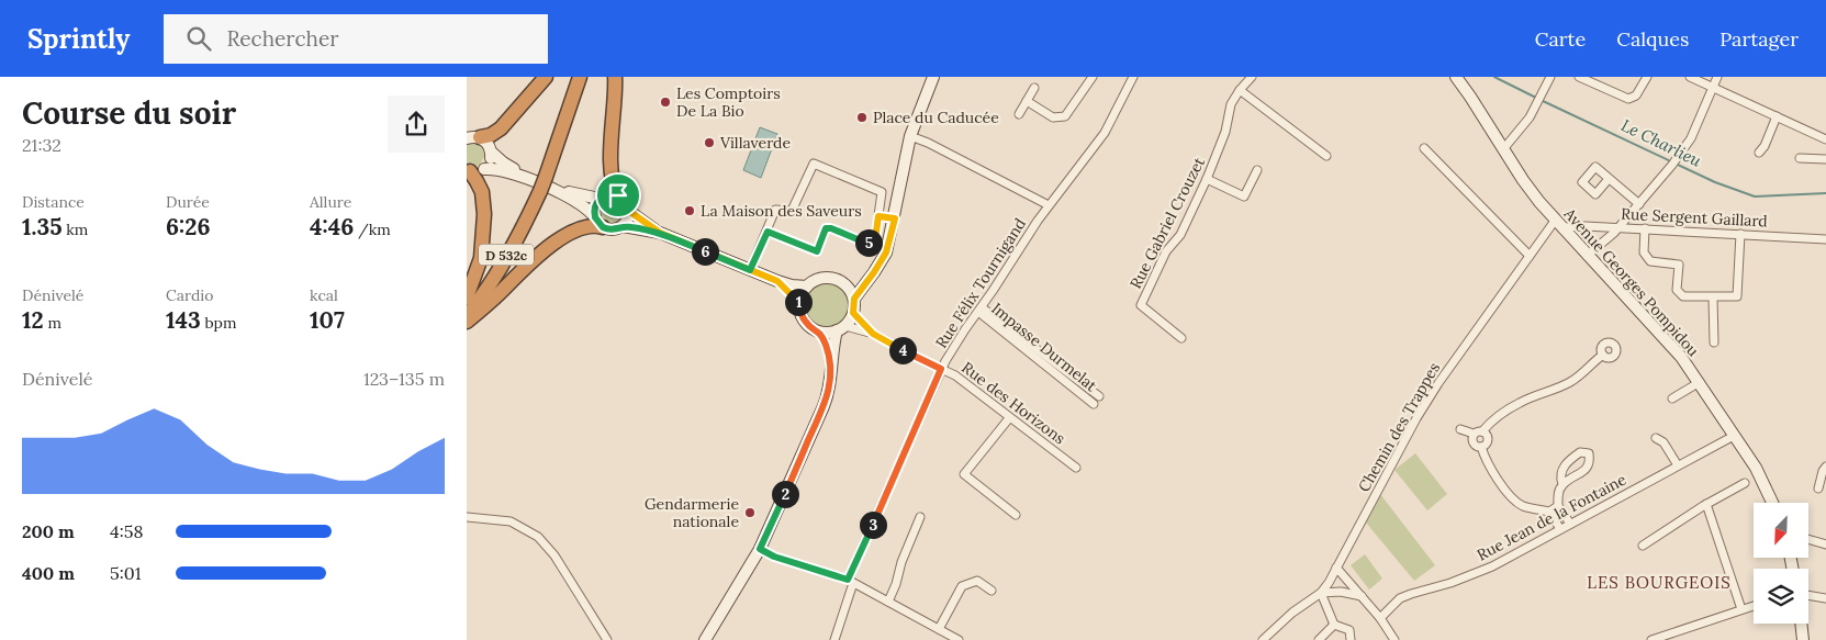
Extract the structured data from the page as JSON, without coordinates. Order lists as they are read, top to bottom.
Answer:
{
  "streets": {
    "highway": ["D 532c"],
    "street": [
      "Rue Sergent Gaillard",
      "Rue Gabriel Crouzet",
      "Avenue Georges Pompidou",
      "Rue Félix Tournigand",
      "Impasse Durmelat",
      "Rue des Horizons",
      "Chemin des Trappes",
      "Rue Jean de la Fontaine"
    ]
  },
  "crossings": [
    ["Rue Sergent Gaillard", "Avenue Georges Pompidou"],
    ["Rue Sergent Gaillard", "Chemin des Trappes"],
    ["Avenue Georges Pompidou", "Chemin des Trappes"],
    ["Avenue Georges Pompidou", "Rue Jean de la Fontaine"],
    ["Rue Félix Tournigand", "Impasse Durmelat"],
    ["Rue Félix Tournigand", "Rue des Horizons"]
  ],
  "districts": ["LES BOURGEOIS"],
  "water": ["Le Charlieu"],
  "places": [
    "Les Comptoirs De La Bio",
    "Place du Caducée",
    "Villaverde",
    "La Maison des Saveurs",
    "Gendarmerie nationale"
  ],
  "north": "bottom left",
  "page": {
    "header": "Sprintly",
    "search": "Rechercher",
    "nav": ["Carte", "Calques", "Partager"],
    "heading": ["Course du soir", "21:32"],
    "stats": [
      ["Distance", "1.35 km"],
      ["Durée", "6:26"],
      ["Allure", "4:46 /km"],
      ["Dénivelé", "12 m"],
      ["Cardio", "143 bpm"],
      ["kcal", "107"]
    ],
    "pins": [
      "5",
      "6",
      "1",
      "4",
      "2",
      "3"
    ],
    "chart": ["Dénivelé", "123–135 m"],
    "list": [
      {
        "name": "200 m",
        "note": "4:58"
      },
      {
        "name": "400 m",
        "note": "5:01"
      }
    ]
  }
}
